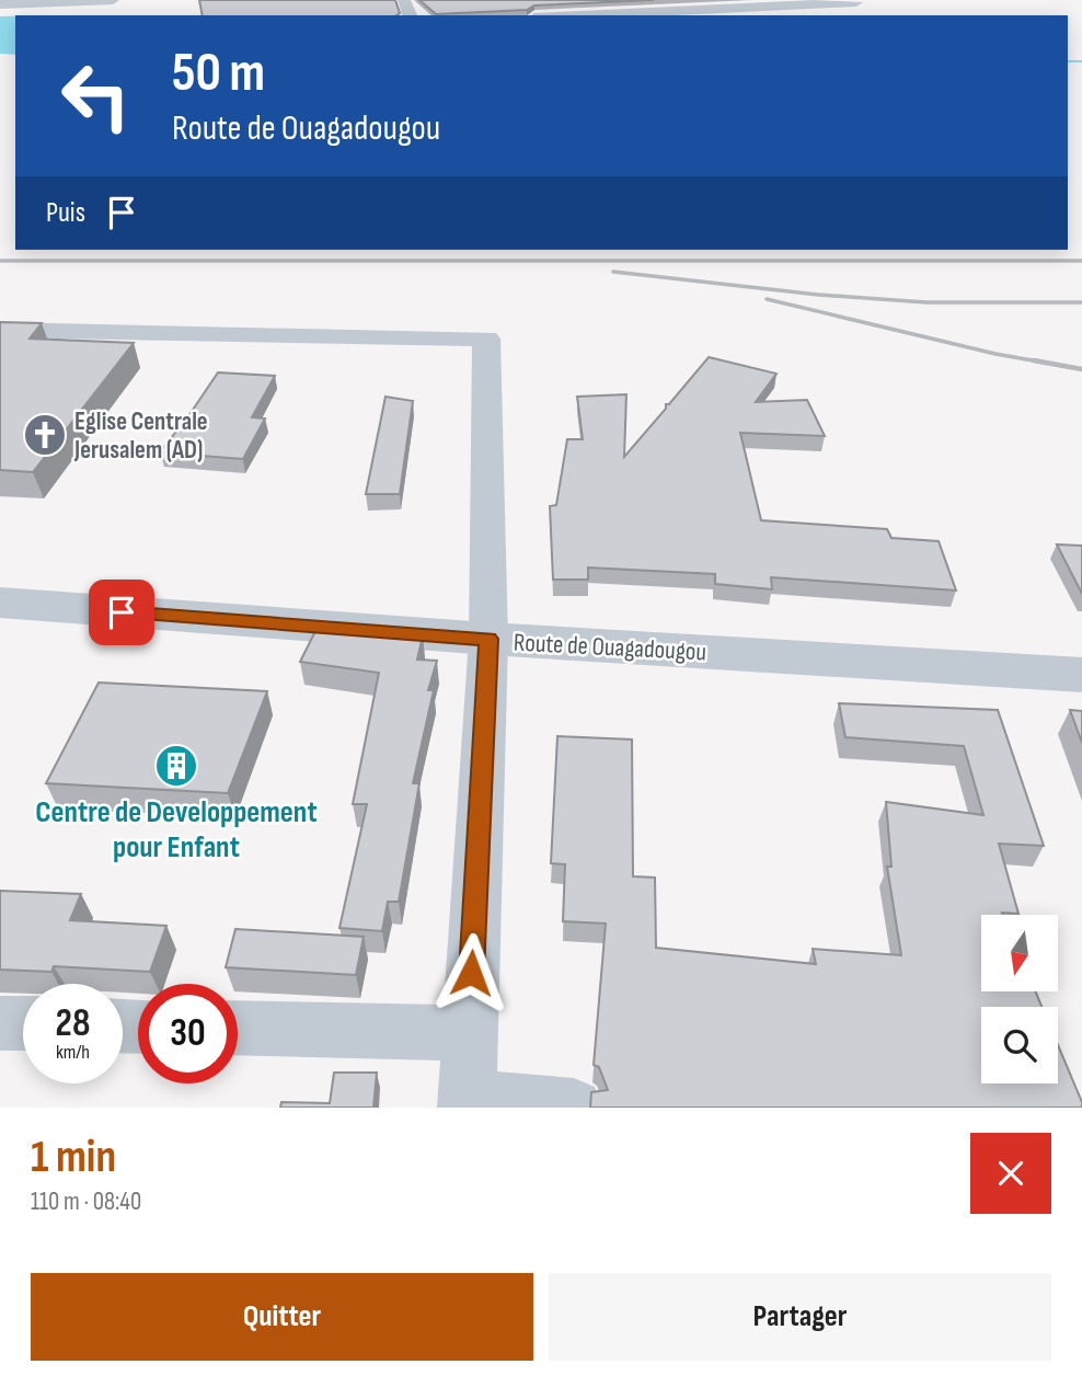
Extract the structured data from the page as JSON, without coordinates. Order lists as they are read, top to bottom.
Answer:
{
  "streets": {
    "street": ["Route de Ouagadougou"]
  },
  "places": {
    "church": ["Eglise Centrale Jerusalem (AD)"],
    "building": ["Centre de Developpement pour Enfant"]
  },
  "north": "bottom",
  "page": {
    "turn": ["50 m", "Route de Ouagadougou"],
    "then": "Puis",
    "speed": "28 km/h",
    "limit": "30",
    "heading": ["1 min", "110 m · 08:40"],
    "buttons": ["Quitter", "Partager"]
  }
}
